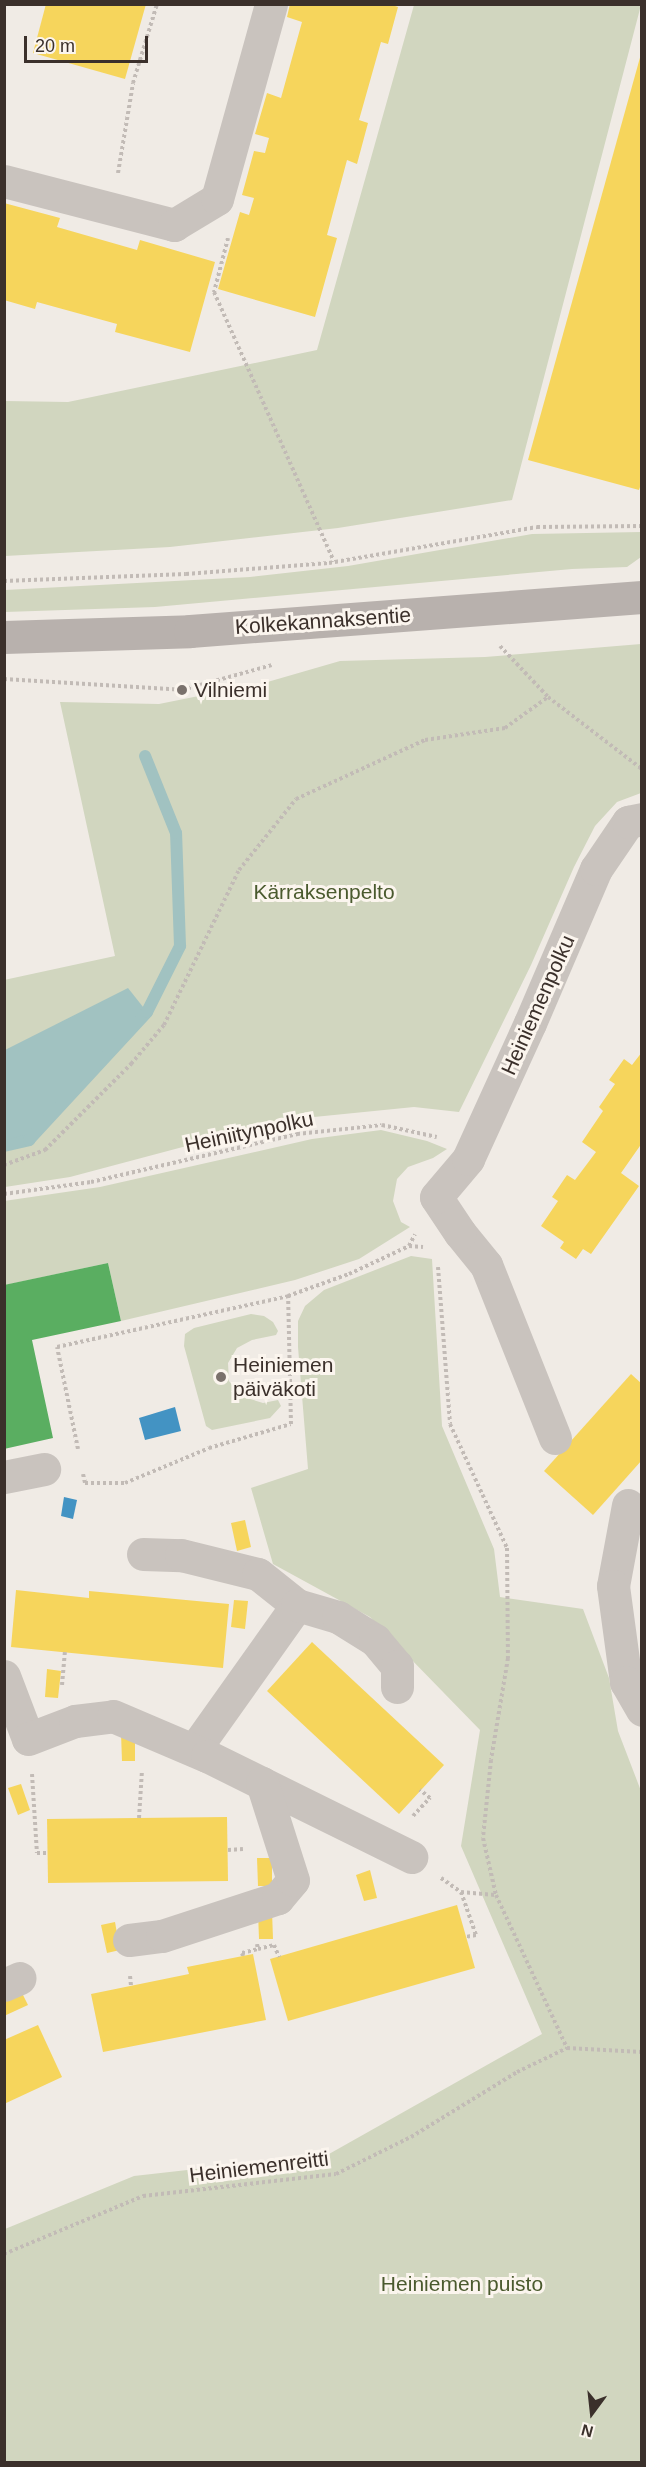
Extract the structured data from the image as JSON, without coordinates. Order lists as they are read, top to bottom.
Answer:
{
  "streets": {
    "main road": ["Kolkekannaksentie"],
    "street": ["Heiniemenpolku"],
    "path": ["Heiniitynpolku", "Heiniemenreitti"]
  },
  "crossings": [
    ["Heiniemenpolku", "Heiniitynpolku"]
  ],
  "parks": ["Kärraksenpelto", "Heiniemen puisto"],
  "places": ["Vilniemi", "Heiniemen päiväkoti"],
  "scale_bar": "20 m",
  "north": "bottom"
}
